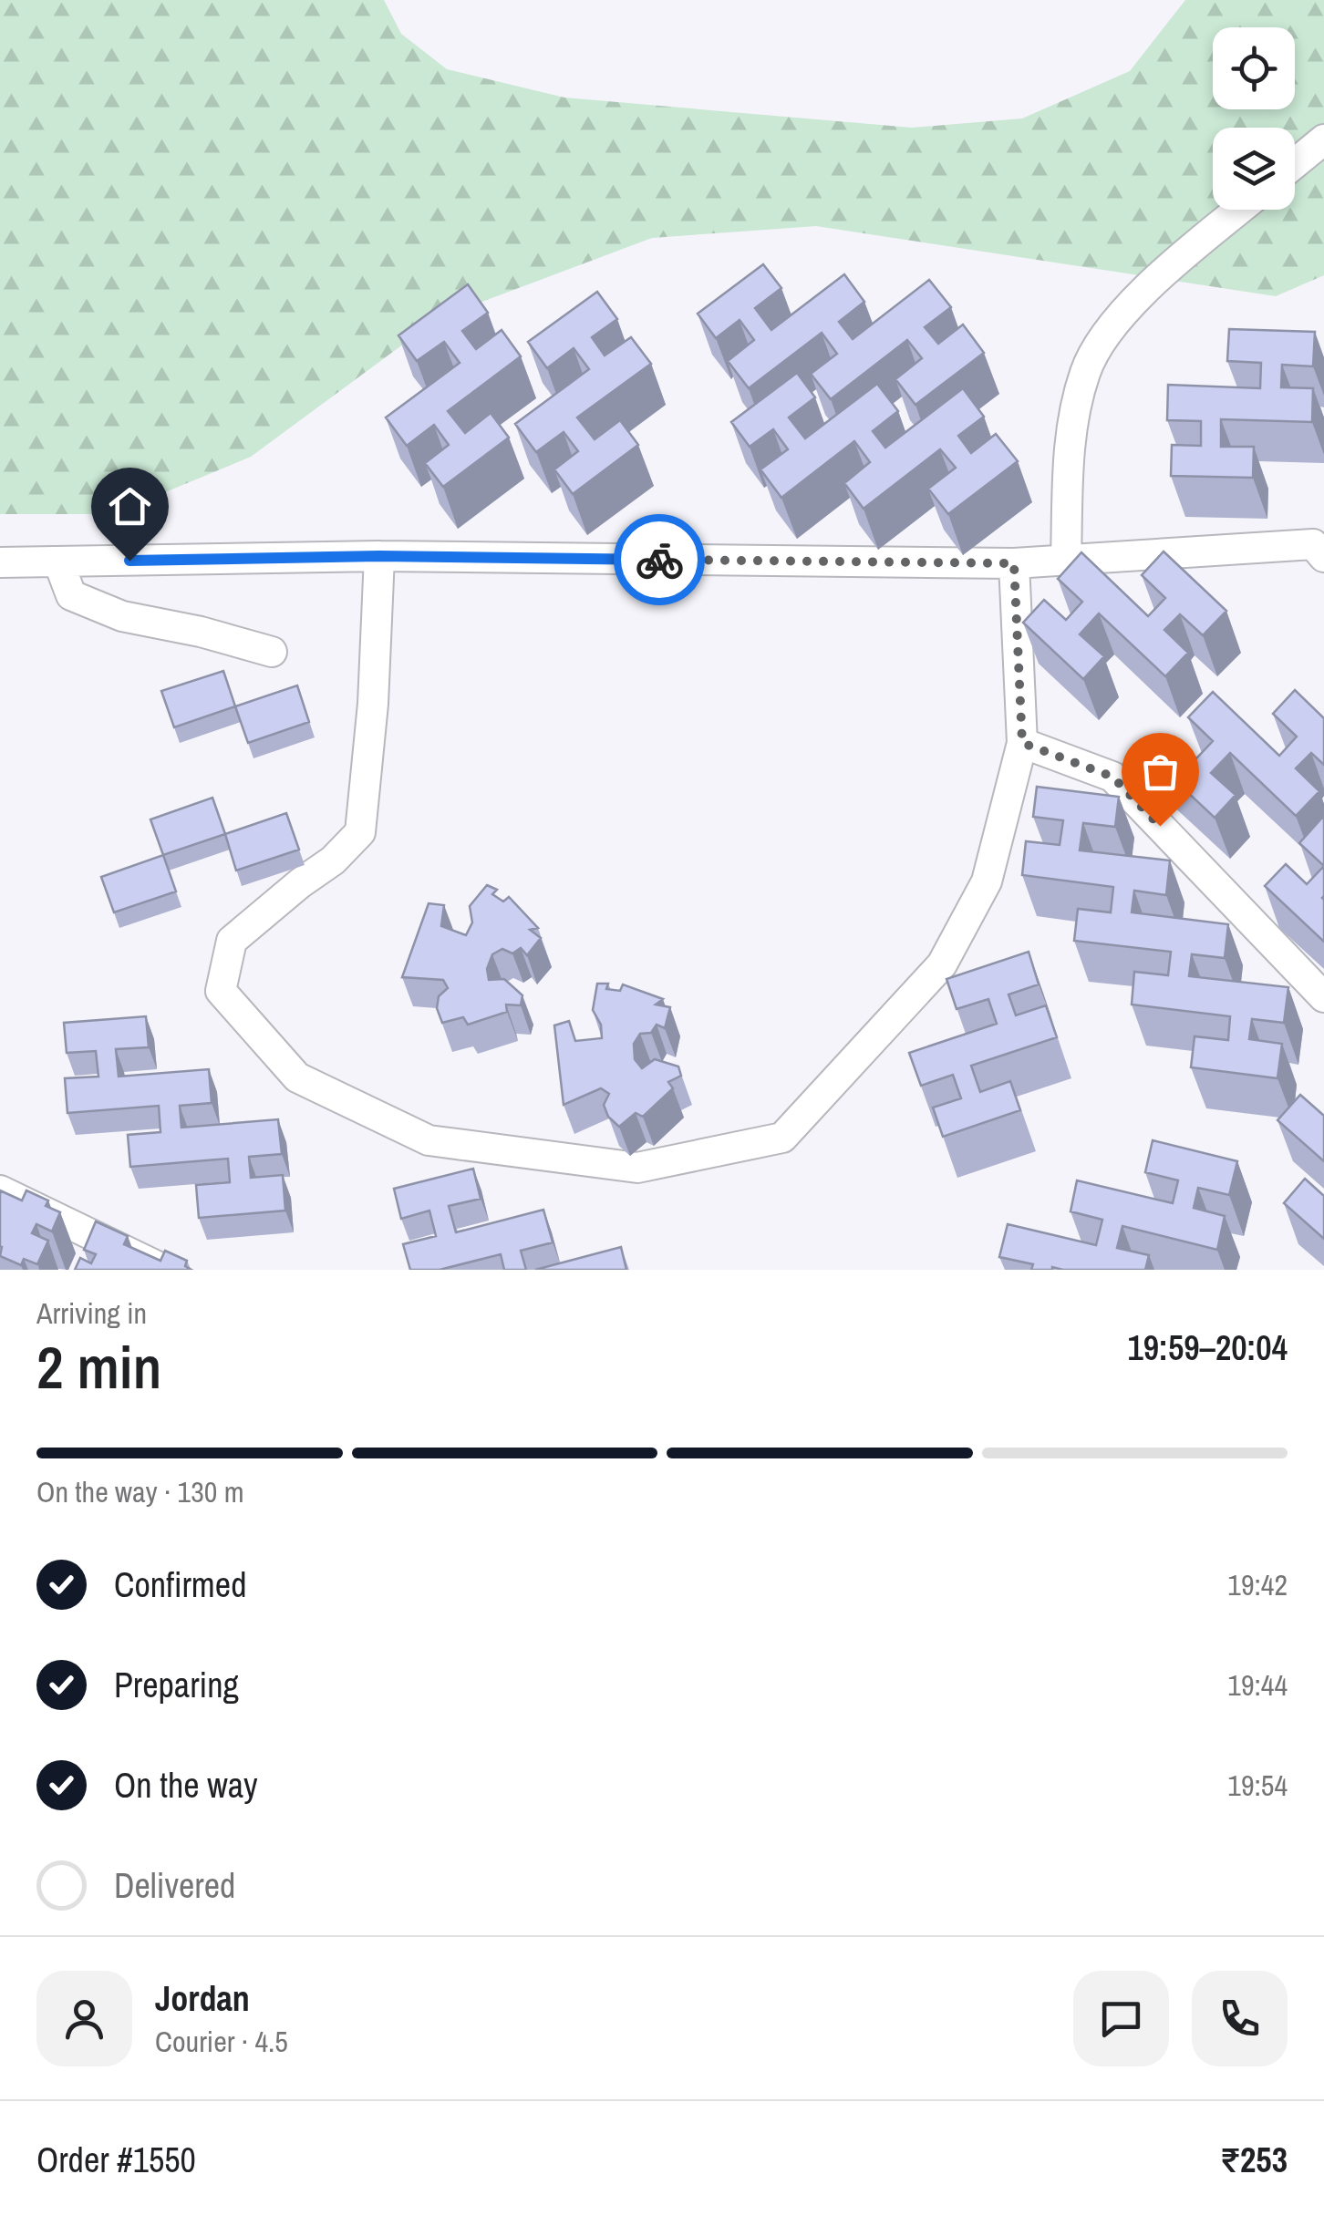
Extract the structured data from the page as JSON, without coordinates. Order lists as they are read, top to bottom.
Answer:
{
  "page": {
    "heading": ["2 min", "Arriving in", "19:59–20:04"],
    "panel": [
      "Jordan",
      "Courier · 4.5",
      "Order #1550",
      "₹253"
    ],
    "bar": "On the way · 130 m",
    "list": [
      ["Confirmed", "19:42"],
      ["Preparing", "19:44"],
      ["On the way", "19:54"],
      "Delivered"
    ]
  }
}
